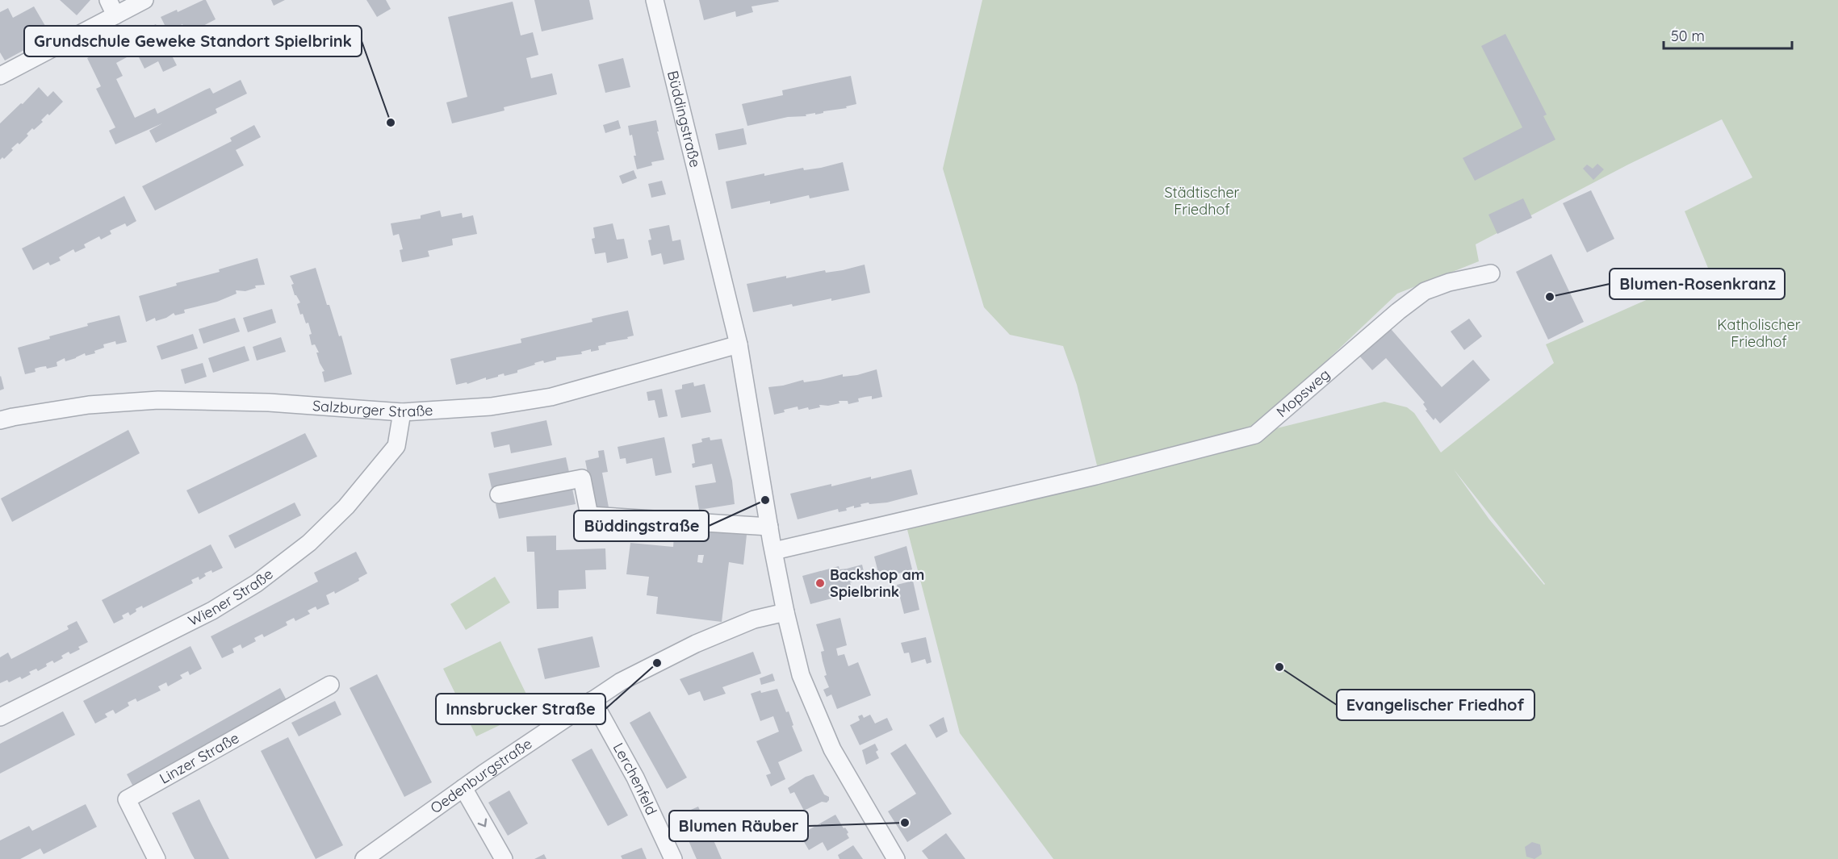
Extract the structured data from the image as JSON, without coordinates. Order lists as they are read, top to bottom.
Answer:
{
  "streets": {
    "street": [
      "Büddingstraße",
      "Mopsweg",
      "Salzburger Straße",
      "Wiener Straße",
      "Linzer Straße",
      "Oedenburgstraße",
      "Lerchenfeld"
    ]
  },
  "crossings": [
    ["Büddingstraße", "Mopsweg"],
    ["Büddingstraße", "Salzburger Straße"],
    ["Büddingstraße", "Oedenburgstraße"],
    ["Salzburger Straße", "Wiener Straße"],
    ["Oedenburgstraße", "Lerchenfeld"]
  ],
  "parks": ["Städtischer Friedhof", "Katholischer Friedhof"],
  "places": [
    "Grundschule Geweke Standort Spielbrink",
    "Blumen-Rosenkranz",
    "Büddingstraße",
    "Backshop am Spielbrink",
    "Innsbrucker Straße",
    "Evangelischer Friedhof",
    "Blumen Räuber"
  ],
  "scale_bar": "50 m"
}
